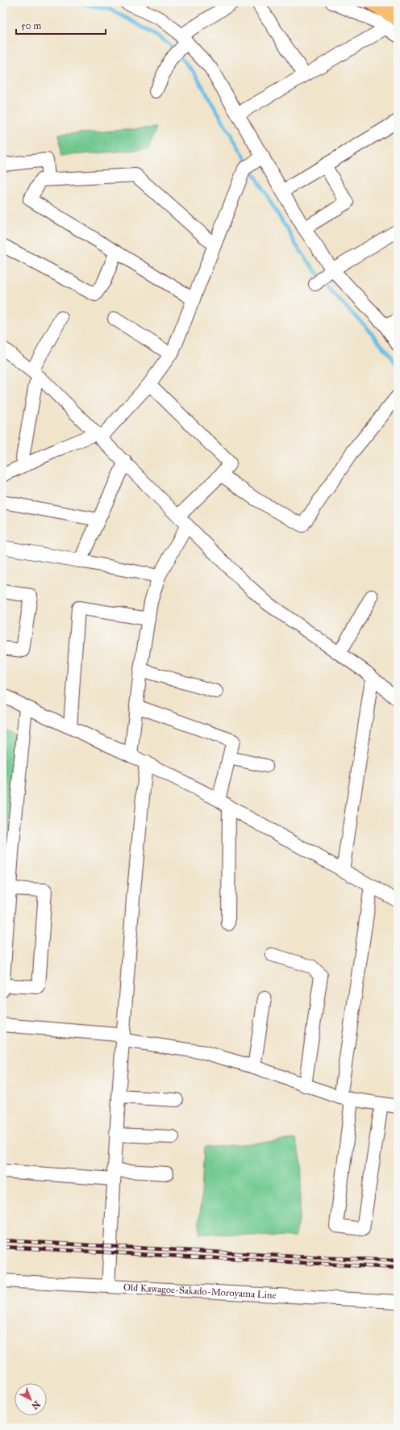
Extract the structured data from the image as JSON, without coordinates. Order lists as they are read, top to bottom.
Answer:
{
  "streets": {
    "street": ["Old Kawagoe-Sakado-Moroyama Line"]
  },
  "scale_bar": "50 m",
  "north": "bottom right"
}
